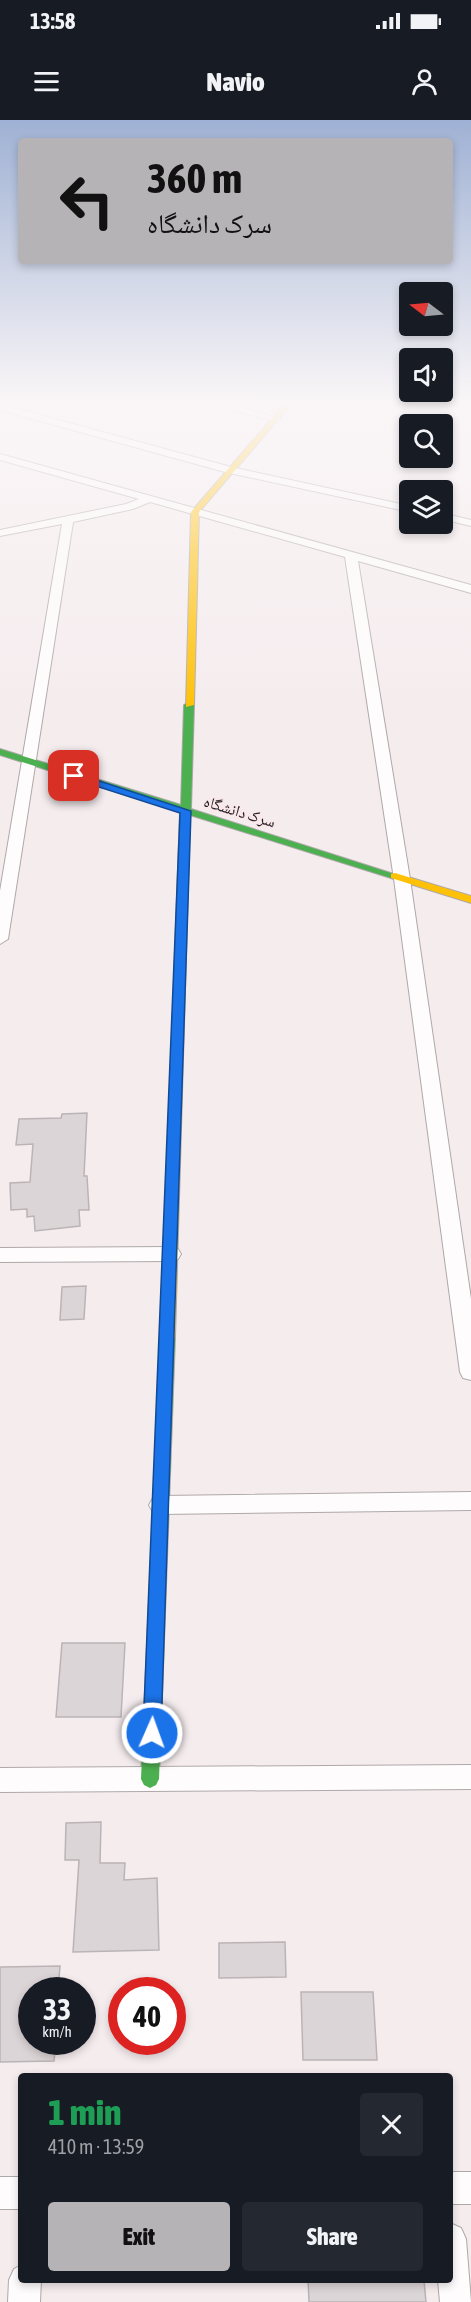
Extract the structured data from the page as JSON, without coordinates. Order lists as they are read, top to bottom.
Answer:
{
  "streets": {
    "street": ["سرک دانشگاه"]
  },
  "north": "left",
  "page": {
    "status": "13:58",
    "header": "Navio",
    "turn": ["360 m", "سرک دانشگاه"],
    "speed": "33 km/h",
    "limit": "40",
    "heading": ["1 min", "410 m · 13:59"],
    "buttons": ["Exit", "Share"]
  }
}
